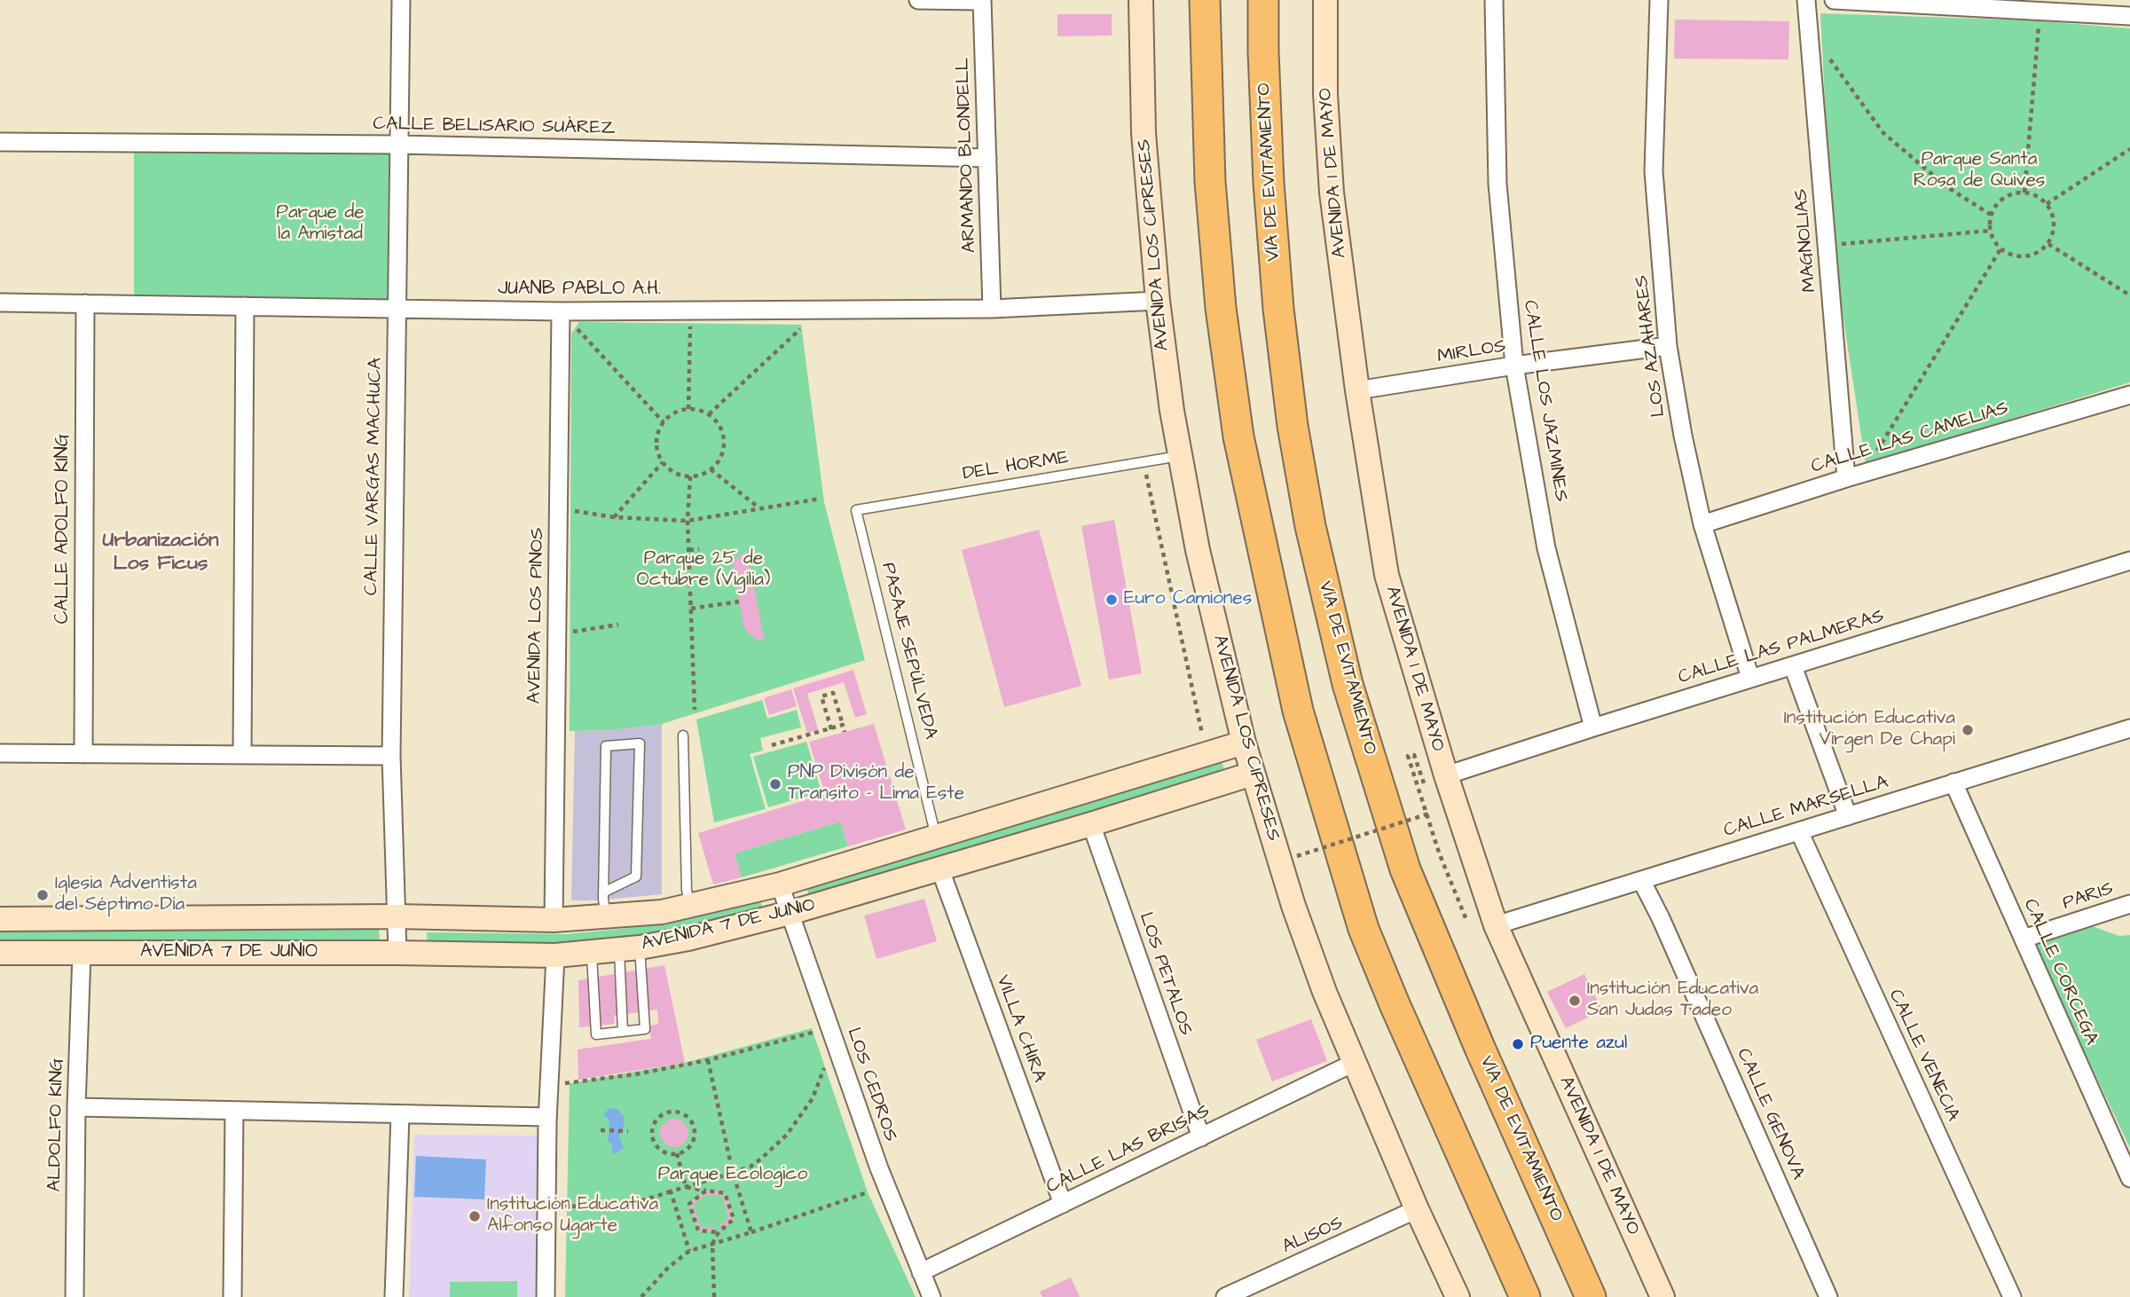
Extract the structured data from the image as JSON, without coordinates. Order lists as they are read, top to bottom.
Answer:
{
  "streets": {
    "highway": ["VÍA DE EVITAMIENTO"],
    "street": [
      "CALLE BELISARIO SUÁREZ",
      "ARMANDO BLONDELL",
      "AVENIDA 1 DE MAYO",
      "MAGNOLIAS",
      "AVENIDA LOS CIPRESES",
      "JUANB PABLO A.H.",
      "LOS AZAHARES",
      "MIRLOS",
      "CALLE LOS JAZMINES",
      "CALLE LAS CAMELIAS",
      "CALLE VARGAS MACHUCA",
      "CALLE ADOLFO KING",
      "AVENIDA LOS PINOS",
      "CALLE LAS PALMERAS",
      "CALLE MARSELLA",
      "PARIS",
      "AVENIDA 7 DE JUNIO",
      "CALLE CORCEGA",
      "LOS PETALOS",
      "VILLA CHIRA",
      "CALLE VENECIA",
      "LOS CEDROS",
      "CALLE GENOVA",
      "ALDOLFO KING",
      "CALLE LAS BRISAS",
      "ALISOS"
    ],
    "lane": ["DEL HORME", "PASAJE SEPÚLVEDA"]
  },
  "crossings": [
    ["CALLE BELISARIO SUÁREZ", "ARMANDO BLONDELL"],
    ["CALLE BELISARIO SUÁREZ", "CALLE VARGAS MACHUCA"],
    ["ARMANDO BLONDELL", "JUANB PABLO A.H."],
    ["AVENIDA 1 DE MAYO", "MIRLOS"],
    ["AVENIDA 1 DE MAYO", "CALLE LAS PALMERAS"],
    ["AVENIDA 1 DE MAYO", "CALLE MARSELLA"],
    ["MAGNOLIAS", "CALLE LAS CAMELIAS"],
    ["AVENIDA LOS CIPRESES", "JUANB PABLO A.H."],
    ["AVENIDA LOS CIPRESES", "DEL HORME"],
    ["AVENIDA LOS CIPRESES", "AVENIDA 7 DE JUNIO"],
    ["AVENIDA LOS CIPRESES", "CALLE LAS BRISAS"],
    ["AVENIDA LOS CIPRESES", "ALISOS"],
    ["JUANB PABLO A.H.", "CALLE VARGAS MACHUCA"],
    ["JUANB PABLO A.H.", "CALLE ADOLFO KING"],
    ["JUANB PABLO A.H.", "AVENIDA LOS PINOS"],
    ["LOS AZAHARES", "MIRLOS"],
    ["LOS AZAHARES", "CALLE LAS CAMELIAS"],
    ["LOS AZAHARES", "CALLE LAS PALMERAS"],
    ["MIRLOS", "CALLE LOS JAZMINES"],
    ["CALLE LOS JAZMINES", "CALLE LAS PALMERAS"],
    ["DEL HORME", "PASAJE SEPÚLVEDA"],
    ["CALLE VARGAS MACHUCA", "AVENIDA 7 DE JUNIO"],
    ["AVENIDA LOS PINOS", "AVENIDA 7 DE JUNIO"],
    ["PASAJE SEPÚLVEDA", "AVENIDA 7 DE JUNIO"],
    ["CALLE MARSELLA", "CALLE CORCEGA"],
    ["CALLE MARSELLA", "CALLE VENECIA"],
    ["CALLE MARSELLA", "CALLE GENOVA"],
    ["PARIS", "CALLE CORCEGA"],
    ["AVENIDA 7 DE JUNIO", "LOS PETALOS"],
    ["AVENIDA 7 DE JUNIO", "VILLA CHIRA"],
    ["AVENIDA 7 DE JUNIO", "LOS CEDROS"],
    ["AVENIDA 7 DE JUNIO", "ALDOLFO KING"],
    ["LOS PETALOS", "CALLE LAS BRISAS"],
    ["VILLA CHIRA", "CALLE LAS BRISAS"],
    ["LOS CEDROS", "CALLE LAS BRISAS"]
  ],
  "districts": ["Urbanización Los Ficus"],
  "parks": [
    "Parque Santa Rosa de Quives",
    "Parque de la Amistad",
    "Parque 25 de Octubre (Vigilia)",
    "Parque Ecologico"
  ],
  "places": [
    "Euro Camiones",
    "Institución Educativa Virgen De Chapi",
    "PNP Divisón de Transito - Lima Este",
    "Iglesia Adventista del Séptimo Día",
    "Institución Educativa San Judas Tadeo",
    "Puente azul",
    "Institución Educativa Alfonso Ugarte"
  ]
}
